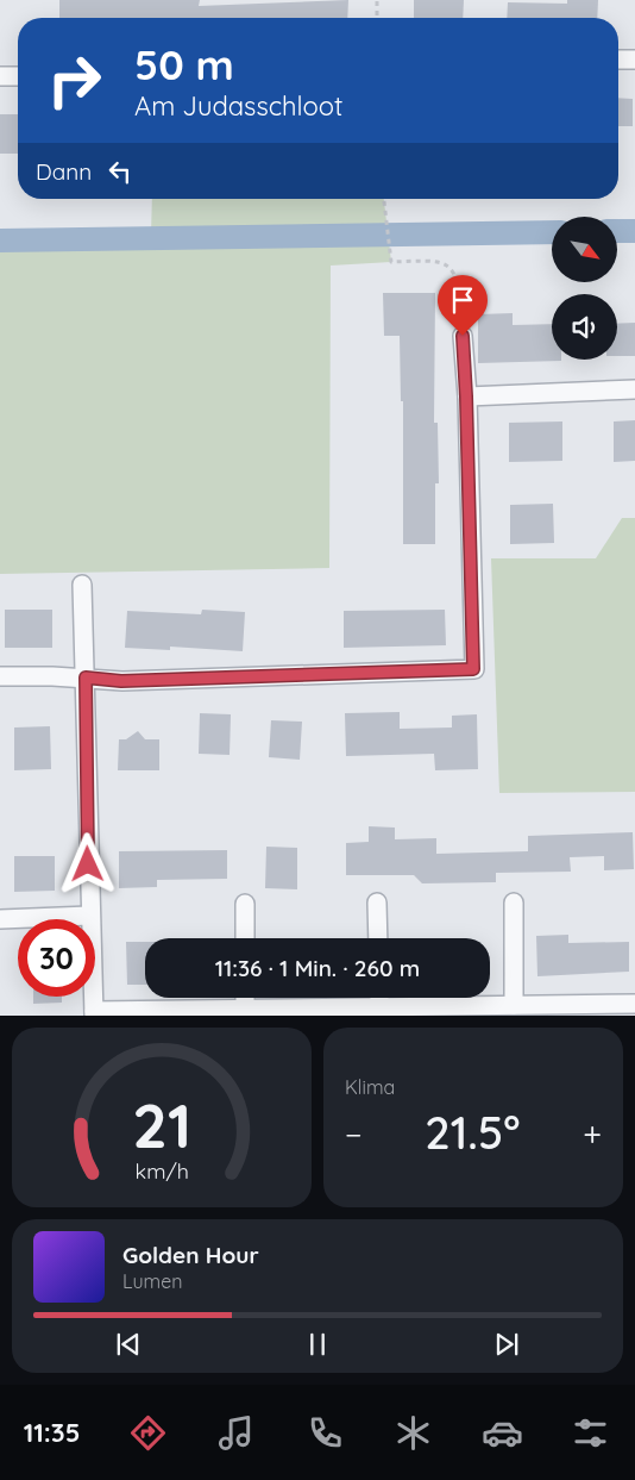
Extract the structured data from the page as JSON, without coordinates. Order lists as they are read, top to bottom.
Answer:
{
  "north": "bottom right",
  "page": {
    "turn": ["50 m", "Am Judasschloot"],
    "then": "Dann",
    "limit": "30",
    "trip": "11:36 · 1 Min. · 260 m",
    "tile": "Klima",
    "heat": ["−", "21.5°", "+"],
    "song": ["Golden Hour", "Lumen"],
    "tabs": "11:35",
    "gauge": ["21", "km/h"]
  }
}
